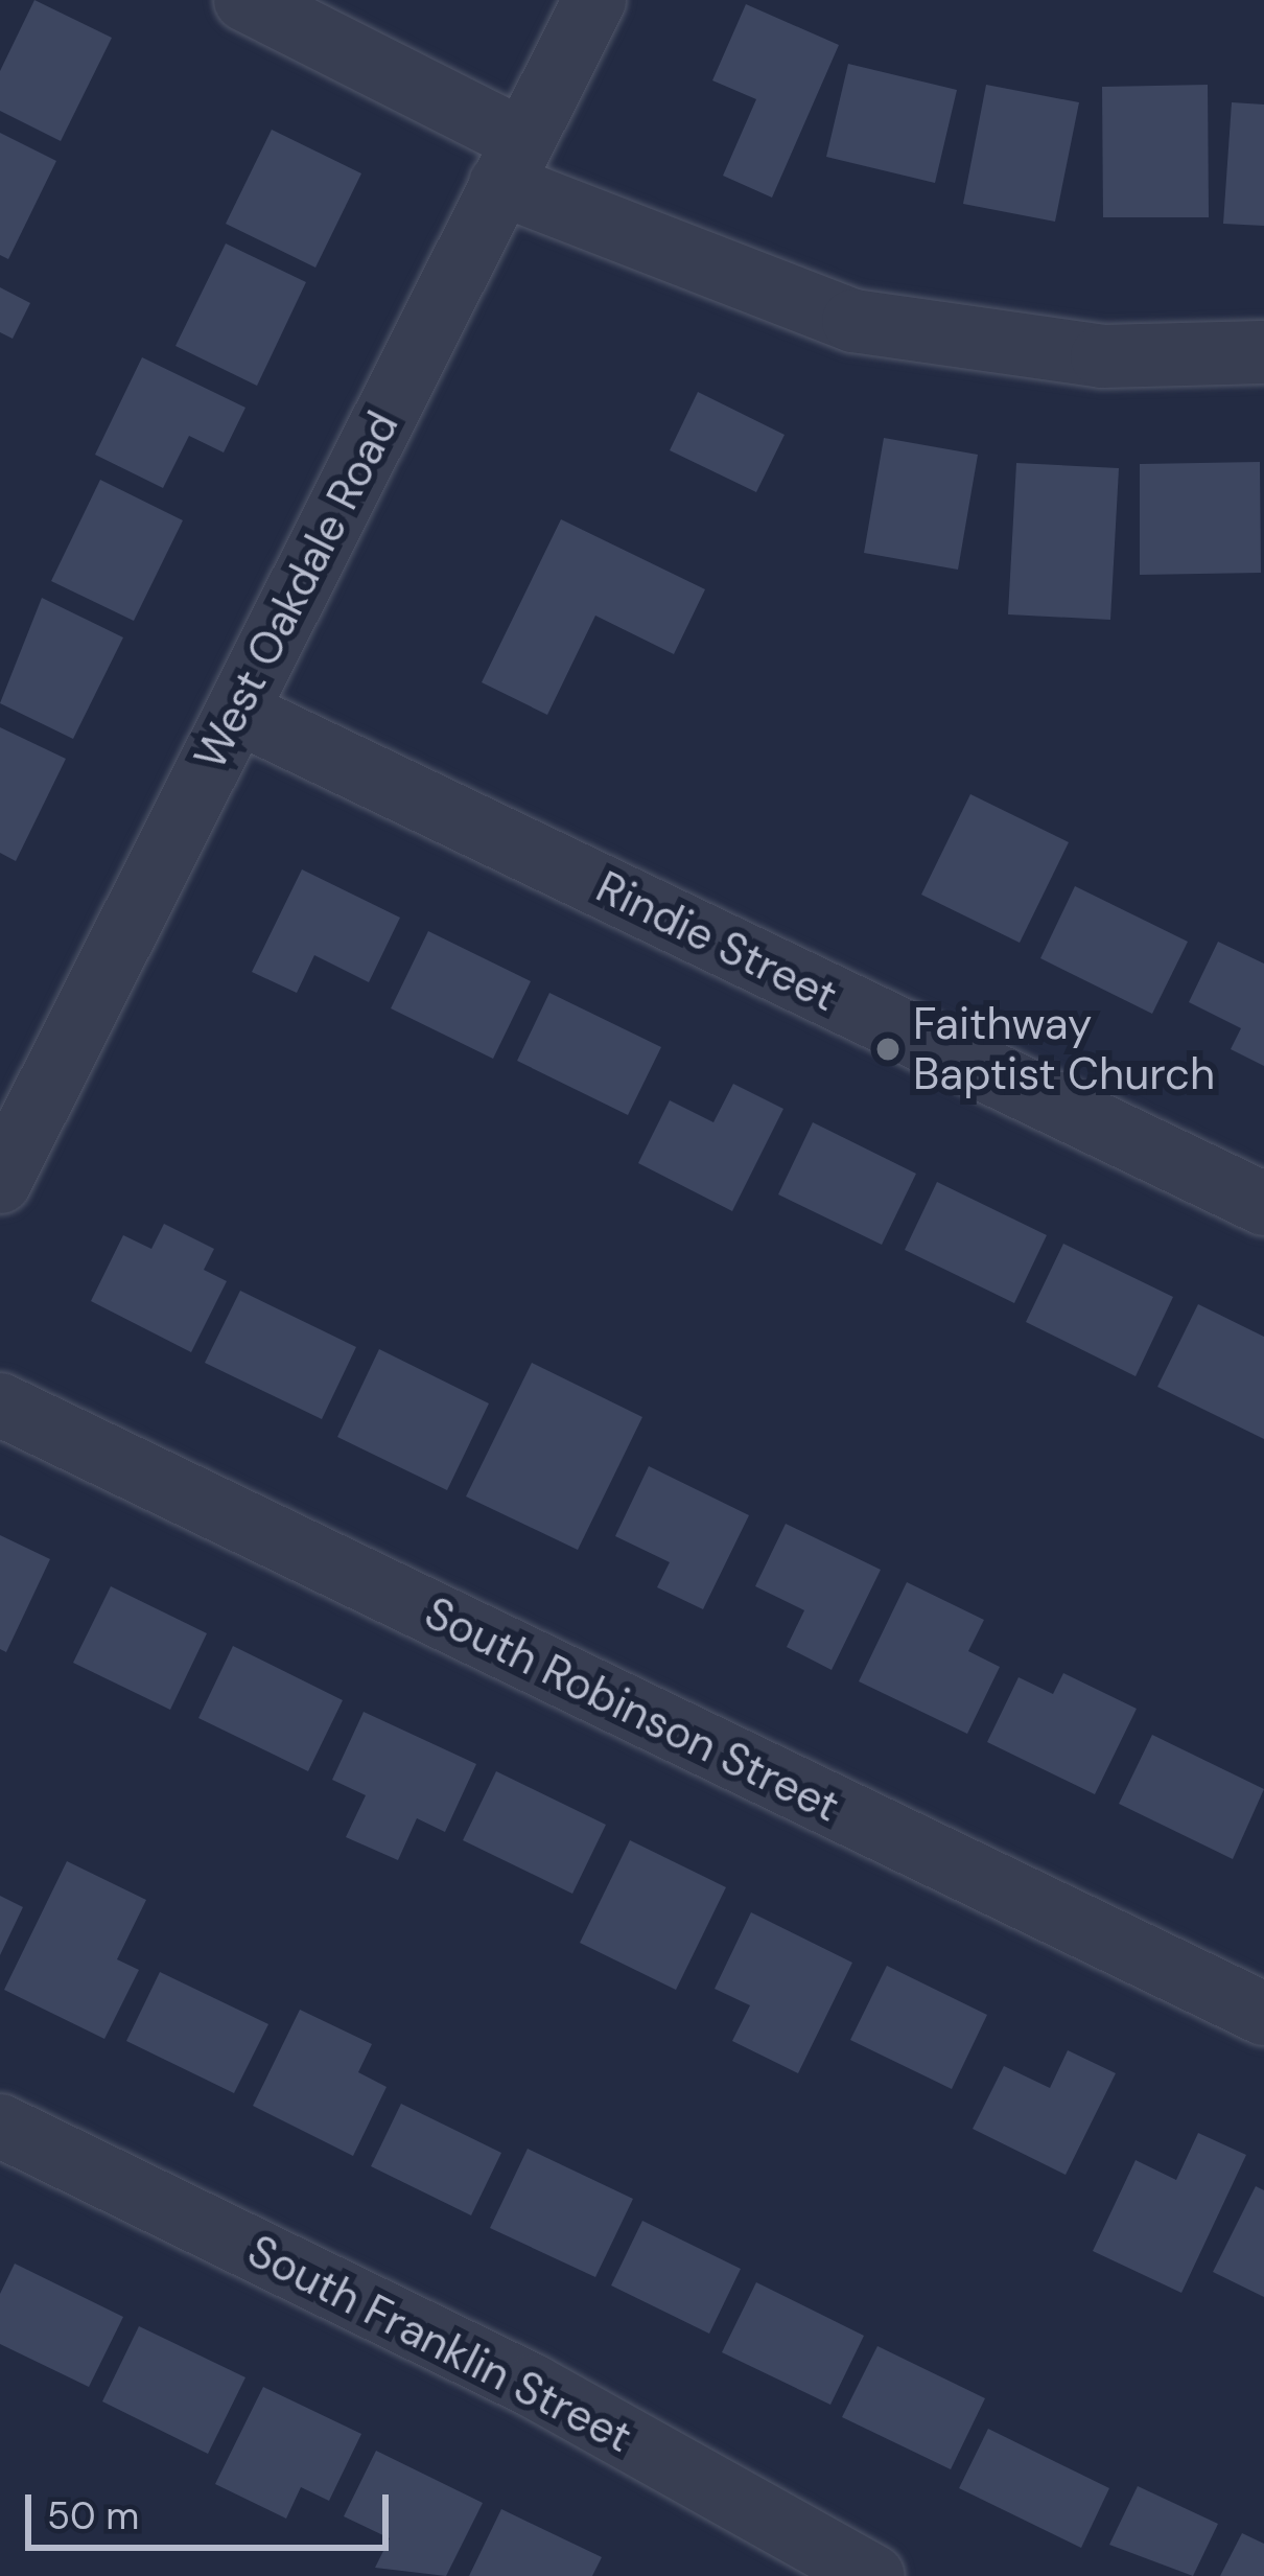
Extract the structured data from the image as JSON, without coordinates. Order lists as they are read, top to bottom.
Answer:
{
  "streets": {
    "street": [
      "West Oakdale Road",
      "Rindie Street",
      "South Robinson Street",
      "South Franklin Street"
    ]
  },
  "crossings": [
    ["West Oakdale Road", "Rindie Street"]
  ],
  "places": ["Faithway Baptist Church"],
  "scale_bar": "50 m"
}
